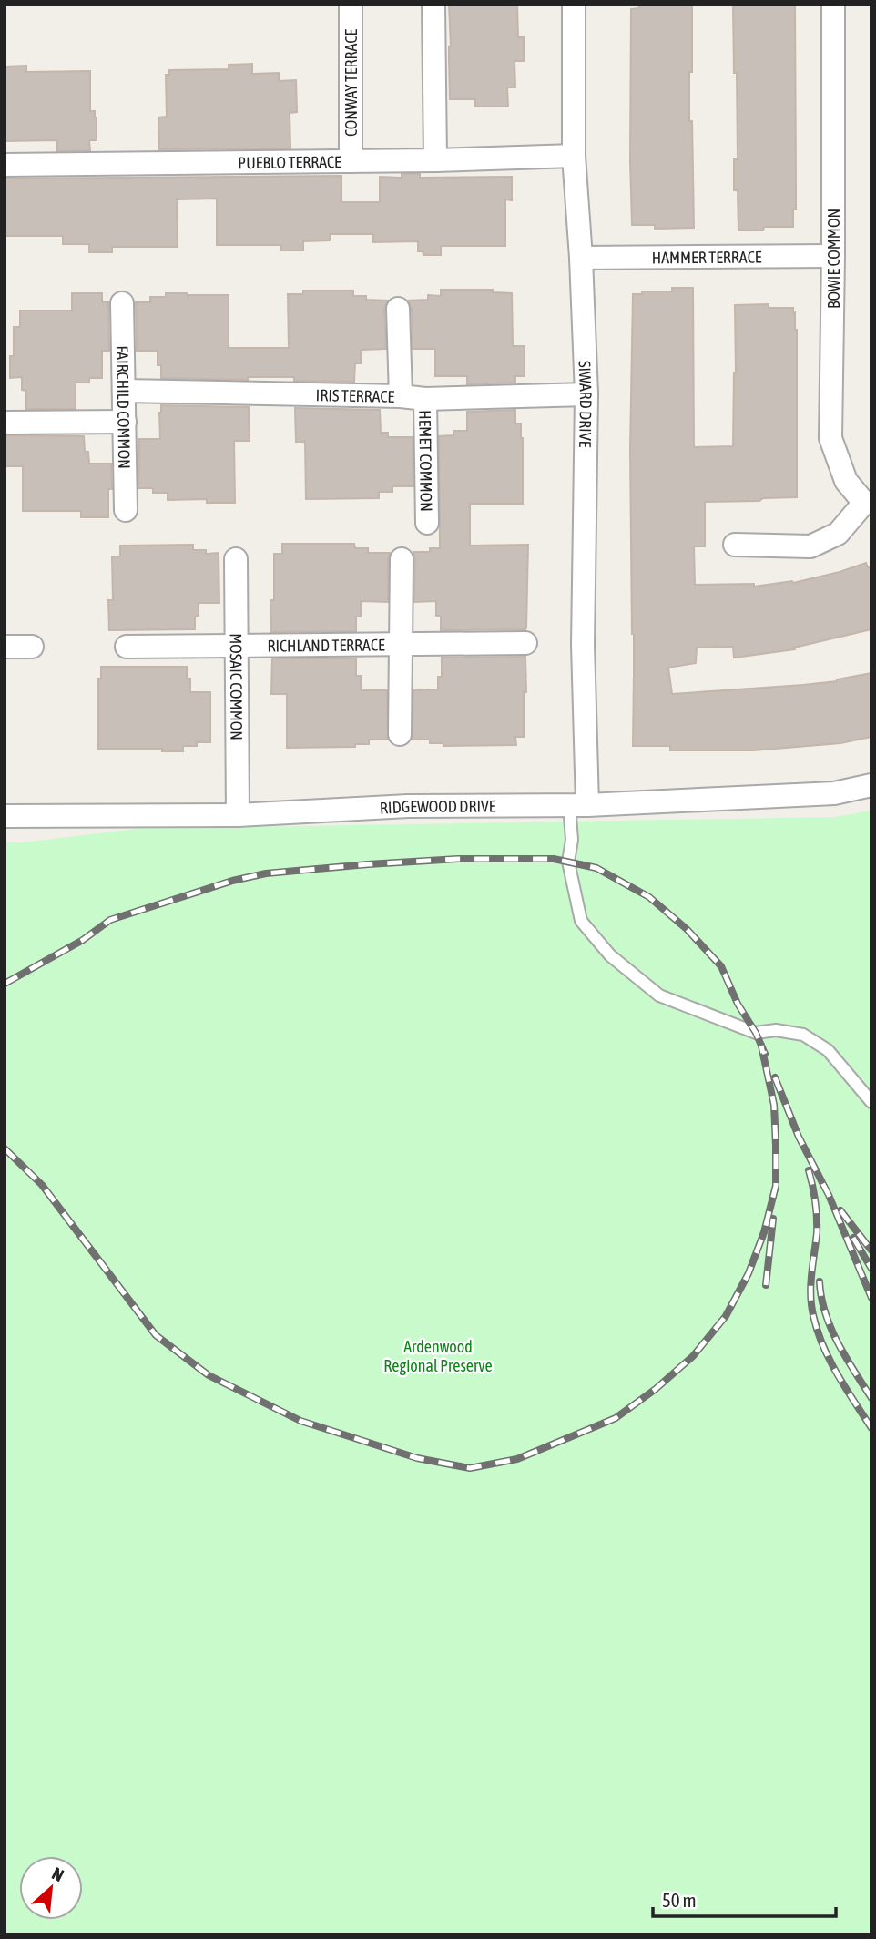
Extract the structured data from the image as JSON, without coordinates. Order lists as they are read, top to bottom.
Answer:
{
  "streets": {
    "street": [
      "CONWAY TERRACE",
      "PUEBLO TERRACE",
      "HAMMER TERRACE",
      "BOWIE COMMON",
      "IRIS TERRACE",
      "SIWARD DRIVE",
      "FAIRCHILD COMMON",
      "HEMET COMMON",
      "RICHLAND TERRACE",
      "MOSAIC COMMON",
      "RIDGEWOOD DRIVE"
    ]
  },
  "crossings": [
    ["CONWAY TERRACE", "PUEBLO TERRACE"],
    ["PUEBLO TERRACE", "SIWARD DRIVE"],
    ["HAMMER TERRACE", "BOWIE COMMON"],
    ["HAMMER TERRACE", "SIWARD DRIVE"],
    ["IRIS TERRACE", "SIWARD DRIVE"],
    ["IRIS TERRACE", "FAIRCHILD COMMON"],
    ["IRIS TERRACE", "HEMET COMMON"],
    ["SIWARD DRIVE", "RIDGEWOOD DRIVE"],
    ["RICHLAND TERRACE", "MOSAIC COMMON"],
    ["MOSAIC COMMON", "RIDGEWOOD DRIVE"]
  ],
  "parks": ["Ardenwood Regional Preserve"],
  "scale_bar": "50 m",
  "north": "top right"
}
